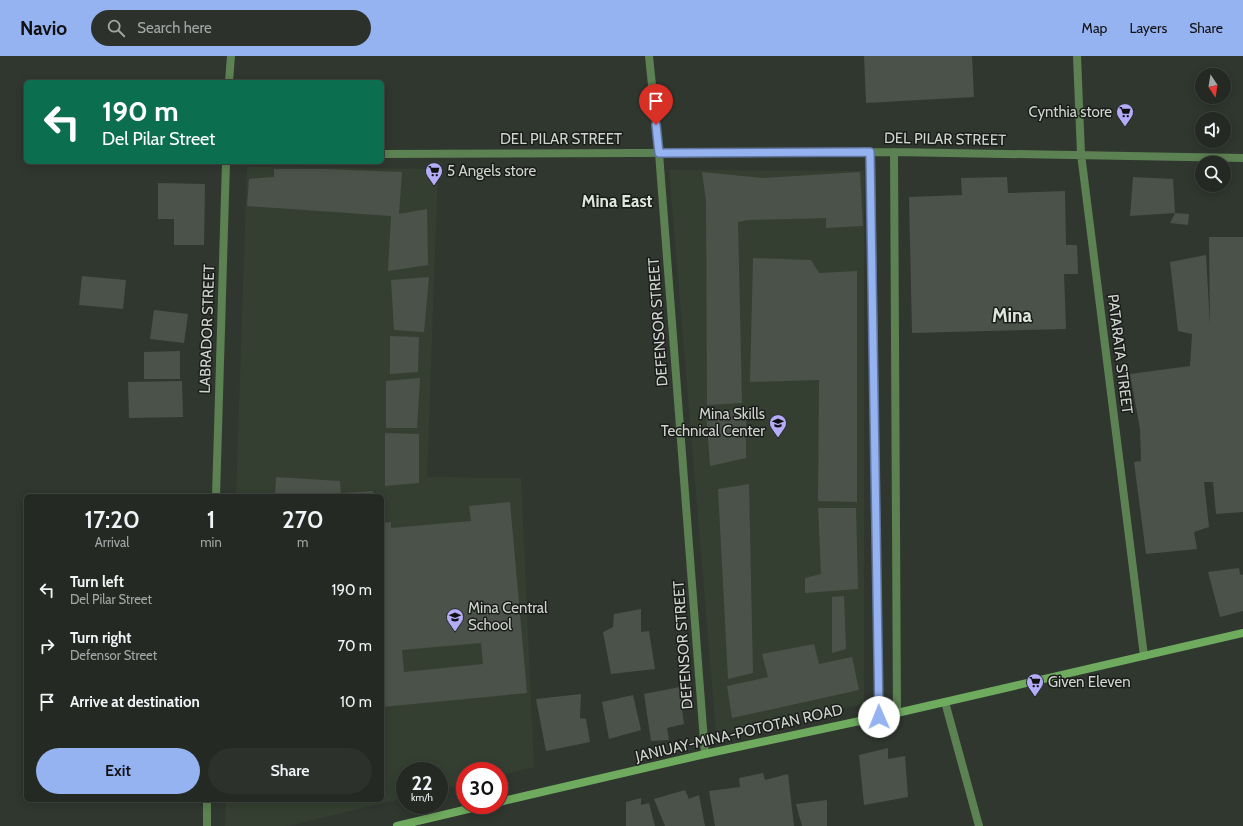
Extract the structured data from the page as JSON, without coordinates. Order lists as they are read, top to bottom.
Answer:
{
  "streets": {
    "main road": ["JANIUAY-MINA-POTOTAN ROAD"],
    "street": [
      "DEL PILAR STREET",
      "DEFENSOR STREET",
      "LABRADOR STREET",
      "PATARATA STREET"
    ]
  },
  "crossings": [
    ["DEL PILAR STREET", "DEFENSOR STREET"],
    ["DEL PILAR STREET", "PATARATA STREET"],
    ["DEFENSOR STREET", "JANIUAY-MINA-POTOTAN ROAD"],
    ["PATARATA STREET", "JANIUAY-MINA-POTOTAN ROAD"]
  ],
  "districts": ["Mina East", "Mina"],
  "places": {
    "supermarket": ["Cynthia store", "5 Angels store", "Given Eleven"],
    "school or university": ["Mina Skills Technical Center", "Mina Central School"]
  },
  "north": "bottom",
  "page": {
    "header": "Navio",
    "search": "Search here",
    "nav": ["Map", "Layers", "Share"],
    "turn": ["190 m", "Del Pilar Street"],
    "eta": [
      "17:20",
      "Arrival",
      "1",
      "min",
      "270",
      "m"
    ],
    "list": [
      {
        "name": "Turn left",
        "note": "Del Pilar Street",
        "value": "190 m"
      },
      {
        "name": "Turn right",
        "note": "Defensor Street",
        "value": "70 m"
      },
      {
        "name": "Arrive at destination",
        "value": "10 m"
      }
    ],
    "buttons": ["Exit", "Share"],
    "speed": "22 km/h",
    "limit": "30"
  }
}
